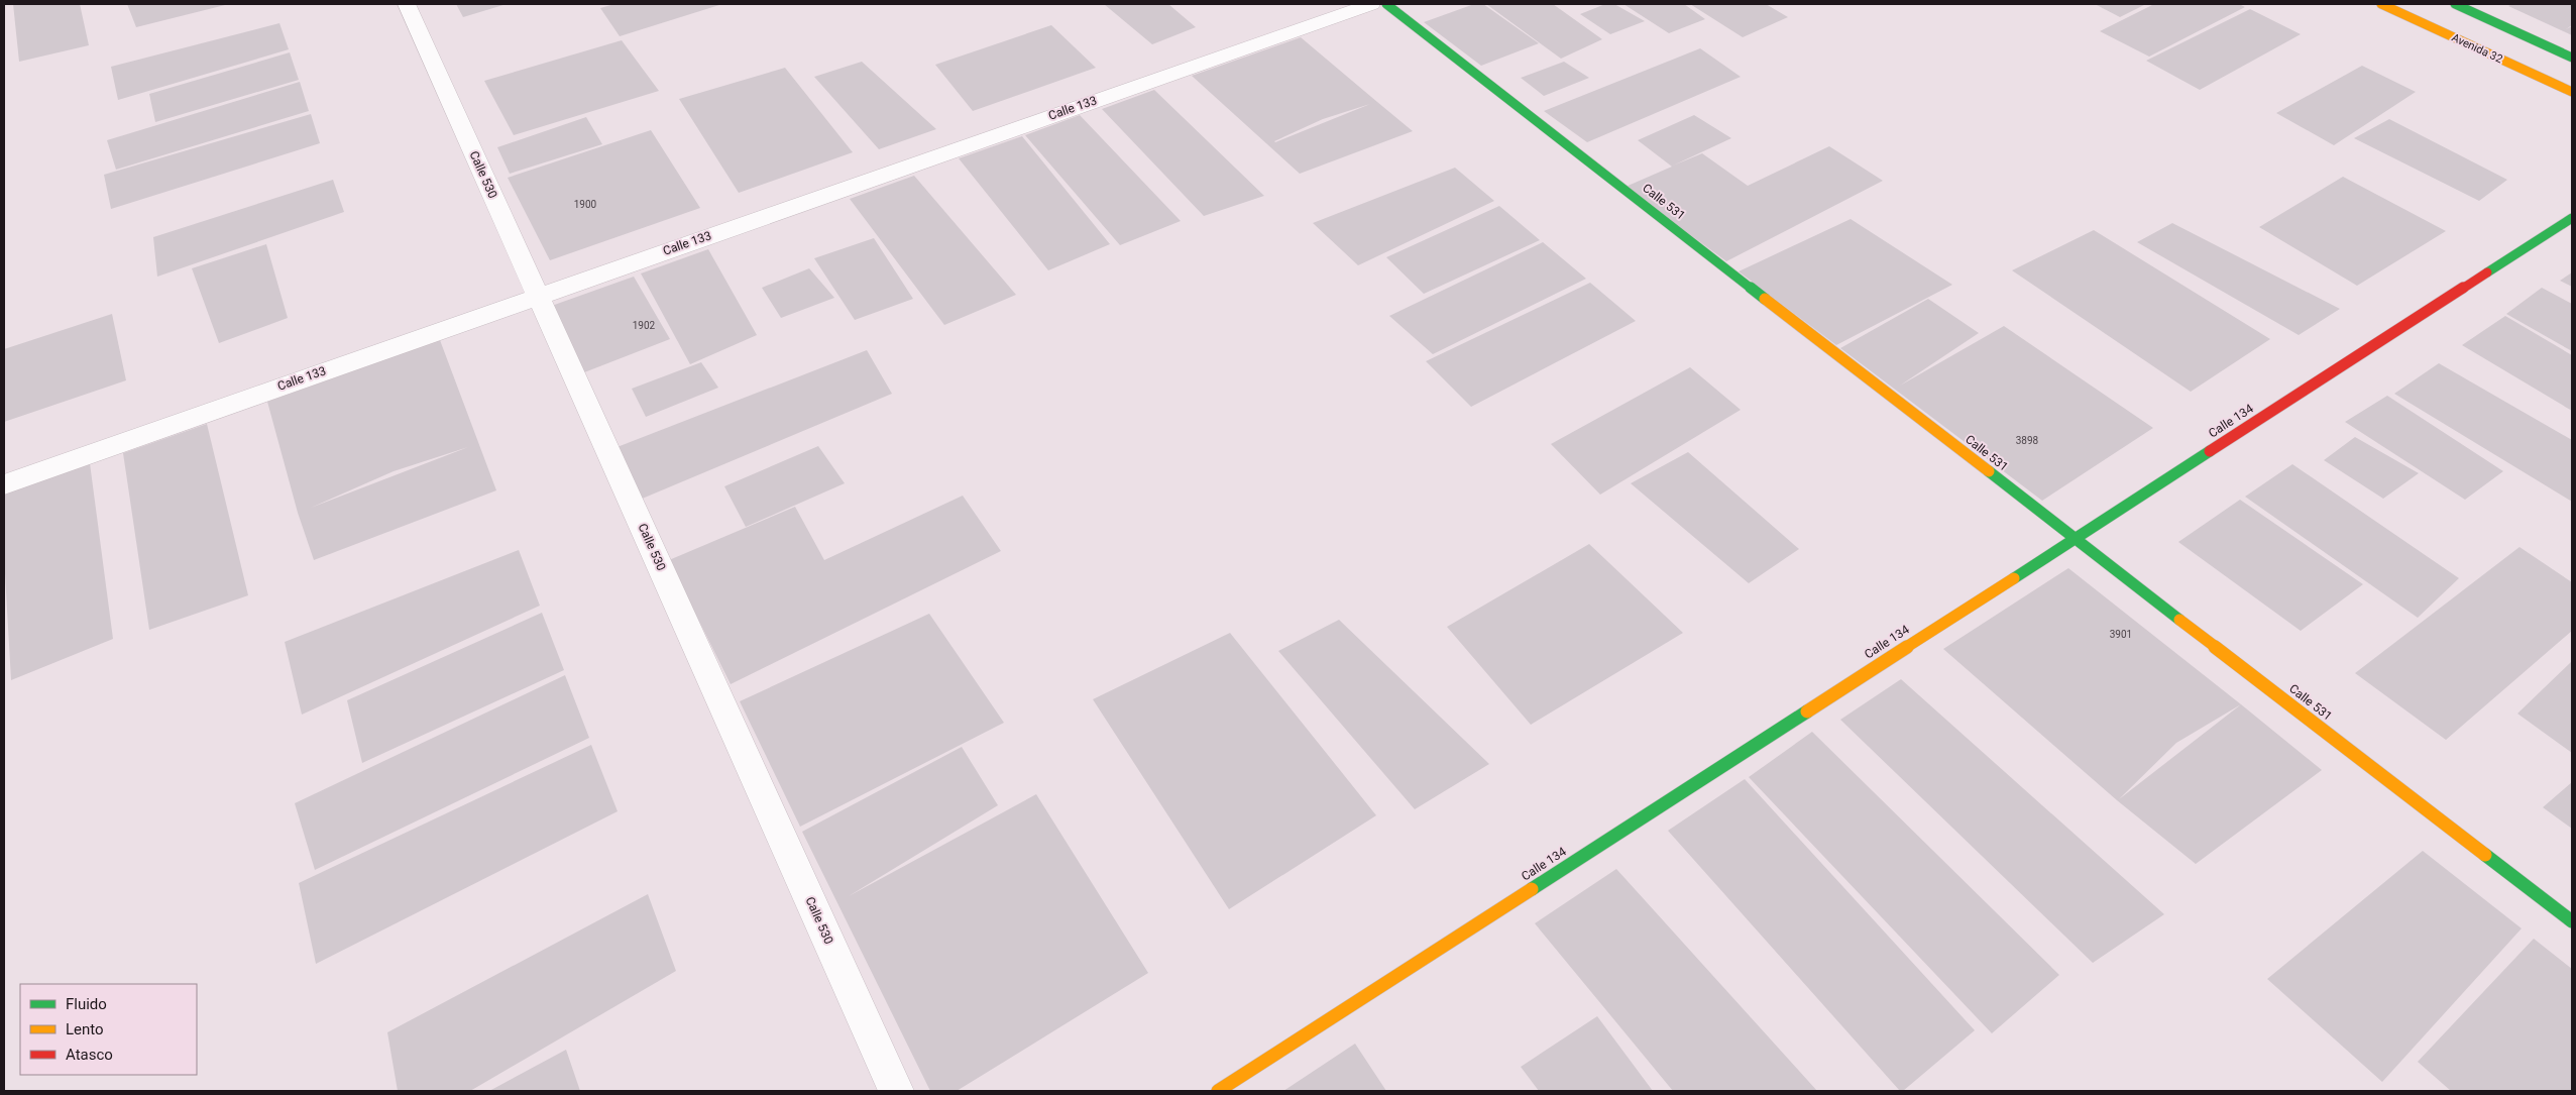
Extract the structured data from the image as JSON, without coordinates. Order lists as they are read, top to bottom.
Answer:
{
  "streets": {
    "street": [
      "Avenida 32",
      "Calle 133",
      "Calle 530",
      "Calle 531",
      "Calle 134"
    ]
  },
  "crossings": [
    ["Calle 133", "Calle 530"],
    ["Calle 531", "Calle 134"]
  ],
  "house_numbers": [
    "1900",
    "1902",
    "3898",
    "3901"
  ],
  "legend": ["Fluido", "Lento", "Atasco"]
}
